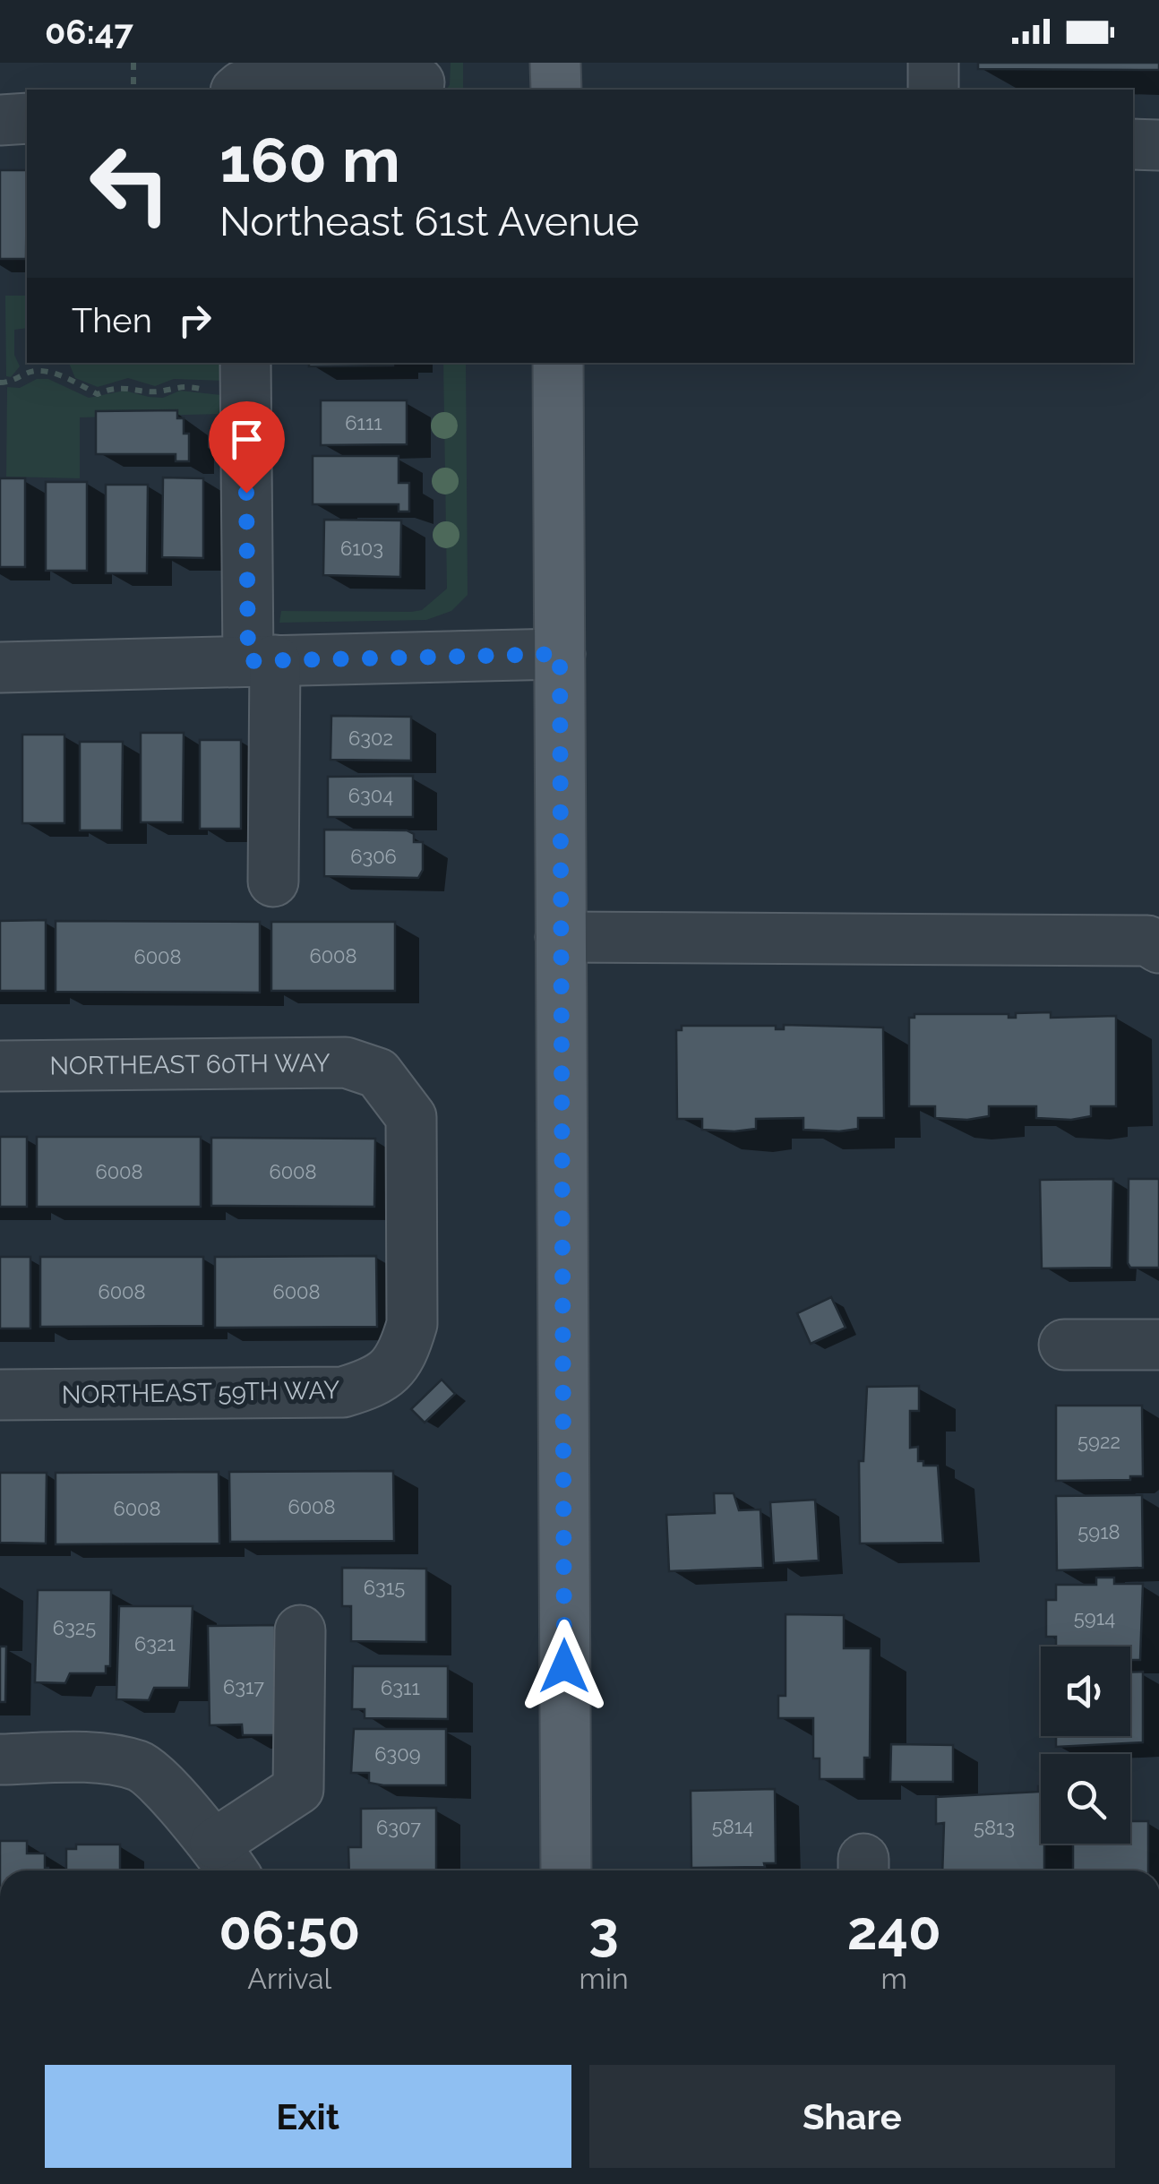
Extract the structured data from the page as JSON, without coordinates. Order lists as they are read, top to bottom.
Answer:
{
  "streets": {
    "street": ["NORTHEAST 60TH WAY", "NORTHEAST 59TH WAY"]
  },
  "crossings": [
    ["NORTHEAST 60TH WAY", "NORTHEAST 59TH WAY"]
  ],
  "house_numbers": [
    "6111",
    "6103",
    "6302",
    "6304",
    "6306",
    "6008",
    "6008",
    "6008",
    "6008",
    "6008",
    "6008",
    "5922",
    "6008",
    "6008",
    "5918",
    "6315",
    "5914",
    "6325",
    "6321",
    "6317",
    "6311",
    "6309",
    "5814",
    "6307",
    "5813"
  ],
  "page": {
    "status": "06:47",
    "turn": ["160 m", "Northeast 61st Avenue"],
    "then": "Then",
    "eta": [
      "06:50",
      "Arrival",
      "3",
      "min",
      "240",
      "m"
    ],
    "buttons": ["Exit", "Share"]
  }
}
